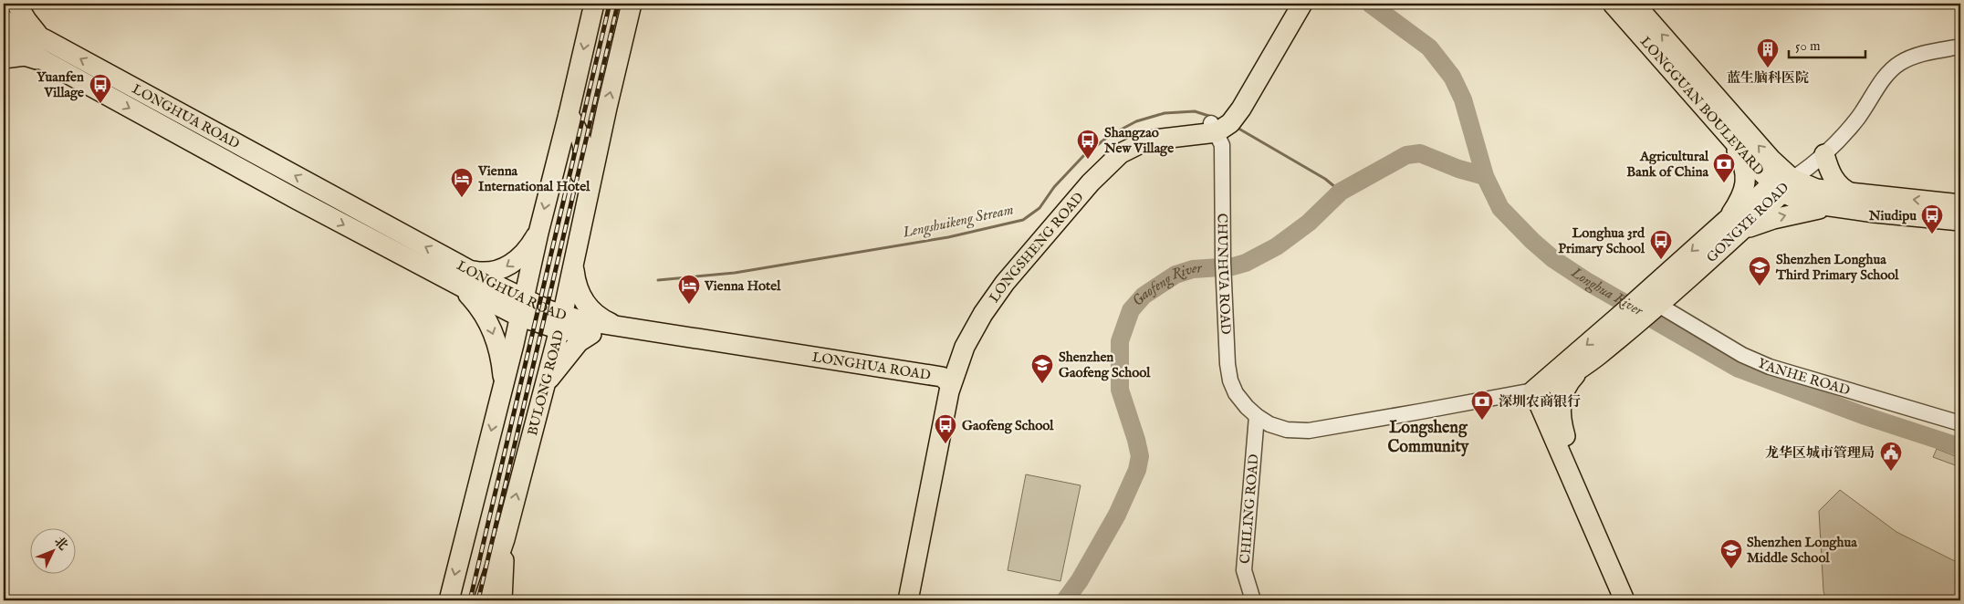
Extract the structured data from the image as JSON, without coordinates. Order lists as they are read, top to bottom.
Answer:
{
  "streets": {
    "main road": [
      "LONGGUAN BOULEVARD",
      "LONGHUA ROAD",
      "GONGYE ROAD",
      "LONGSHENG ROAD",
      "BULONG ROAD"
    ],
    "street": ["CHUNHUA ROAD", "YANHE ROAD", "CHILING ROAD"]
  },
  "crossings": [
    ["LONGGUAN BOULEVARD", "GONGYE ROAD"],
    ["LONGHUA ROAD", "LONGSHENG ROAD"],
    ["LONGHUA ROAD", "BULONG ROAD"],
    ["GONGYE ROAD", "YANHE ROAD"],
    ["LONGSHENG ROAD", "CHUNHUA ROAD"],
    ["CHUNHUA ROAD", "CHILING ROAD"]
  ],
  "districts": ["Longsheng Community"],
  "water": ["Lengshuikeng Stream", "Gaofeng River", "Longhua River"],
  "places": {
    "building": ["蓝生脑科医院"],
    "bus stop": [
      "Yuanfen Village",
      "Shangzao New Village",
      "Niudipu",
      "Longhua 3rd Primary School",
      "Gaofeng School"
    ],
    "bank": ["Agricultural Bank of China", "深圳农商银行"],
    "hotel": ["Vienna International Hotel", "Vienna Hotel"],
    "school or university": ["Shenzhen Longhua Third Primary School", "Shenzhen Gaofeng School", "Shenzhen Longhua Middle School"],
    "public building": ["龙华区城市管理局"]
  },
  "scale_bar": "50 m",
  "north": "top right"
}
